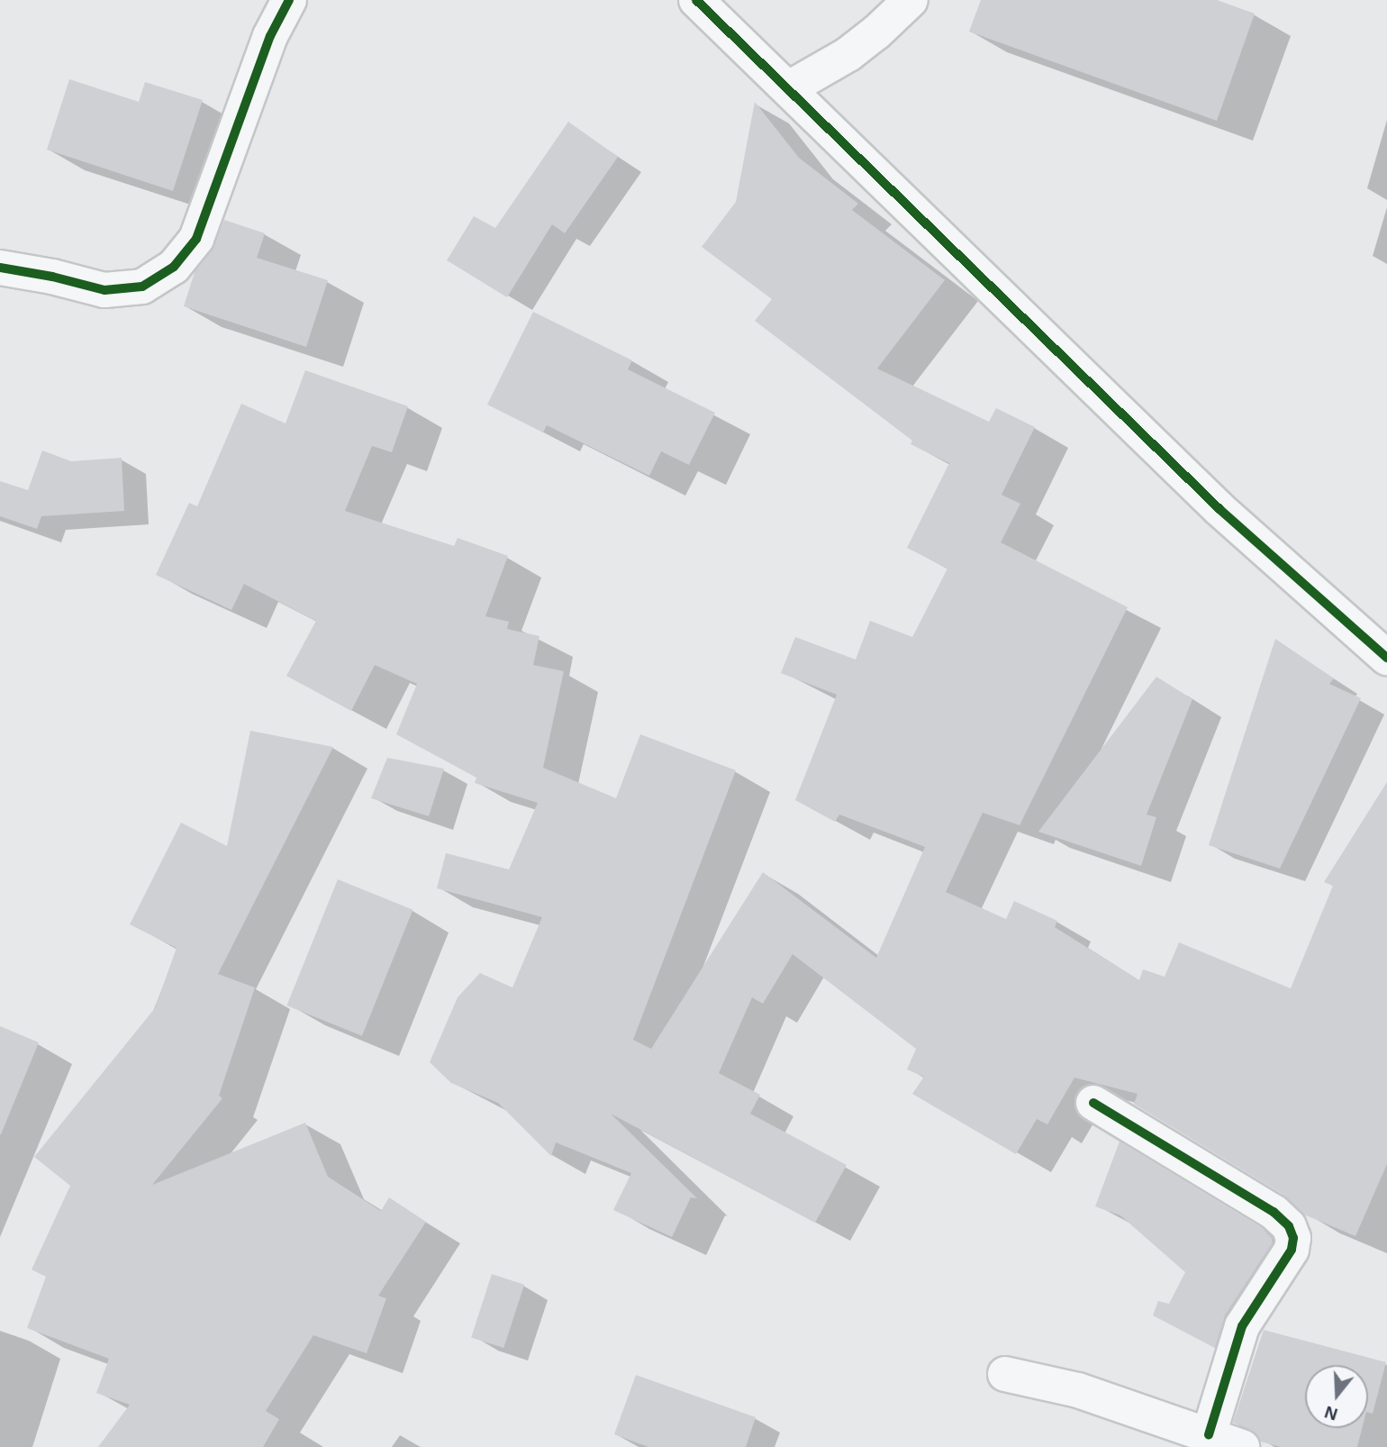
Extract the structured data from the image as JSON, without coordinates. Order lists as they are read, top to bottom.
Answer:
{
  "north": "bottom"
}
